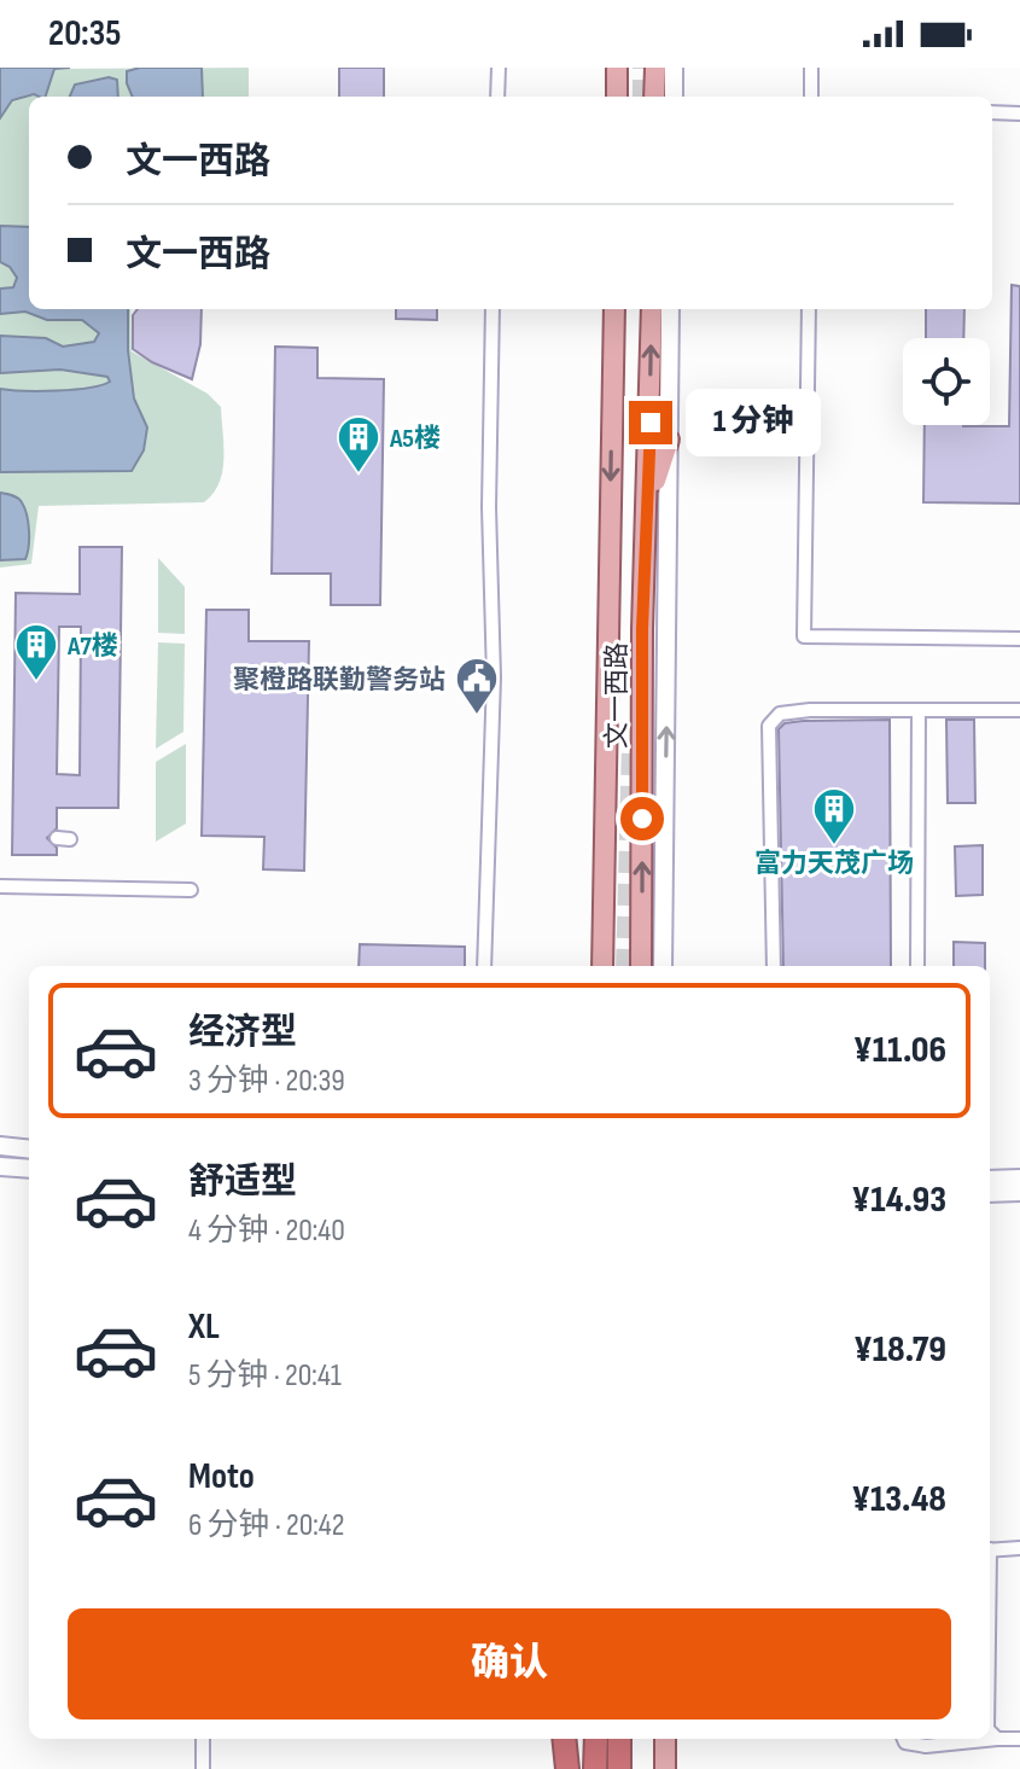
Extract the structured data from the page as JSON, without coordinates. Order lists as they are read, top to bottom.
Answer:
{
  "streets": {
    "main road": ["文一西路"]
  },
  "places": {
    "building": ["A5楼", "A7楼", "富力天茂广场"],
    "public building": ["聚橙路联勤警务站"]
  },
  "page": {
    "status": "20:35",
    "banner": ["文一西路", "文一西路"],
    "bubble": "1 分钟",
    "list": [
      {
        "name": "经济型",
        "note": "3 分钟 · 20:39",
        "value": "¥11.06"
      },
      {
        "name": "舒适型",
        "note": "4 分钟 · 20:40",
        "value": "¥14.93"
      },
      {
        "name": "XL",
        "note": "5 分钟 · 20:41",
        "value": "¥18.79"
      },
      {
        "name": "Moto",
        "note": "6 分钟 · 20:42",
        "value": "¥13.48"
      }
    ],
    "buttons": "确认"
  }
}
